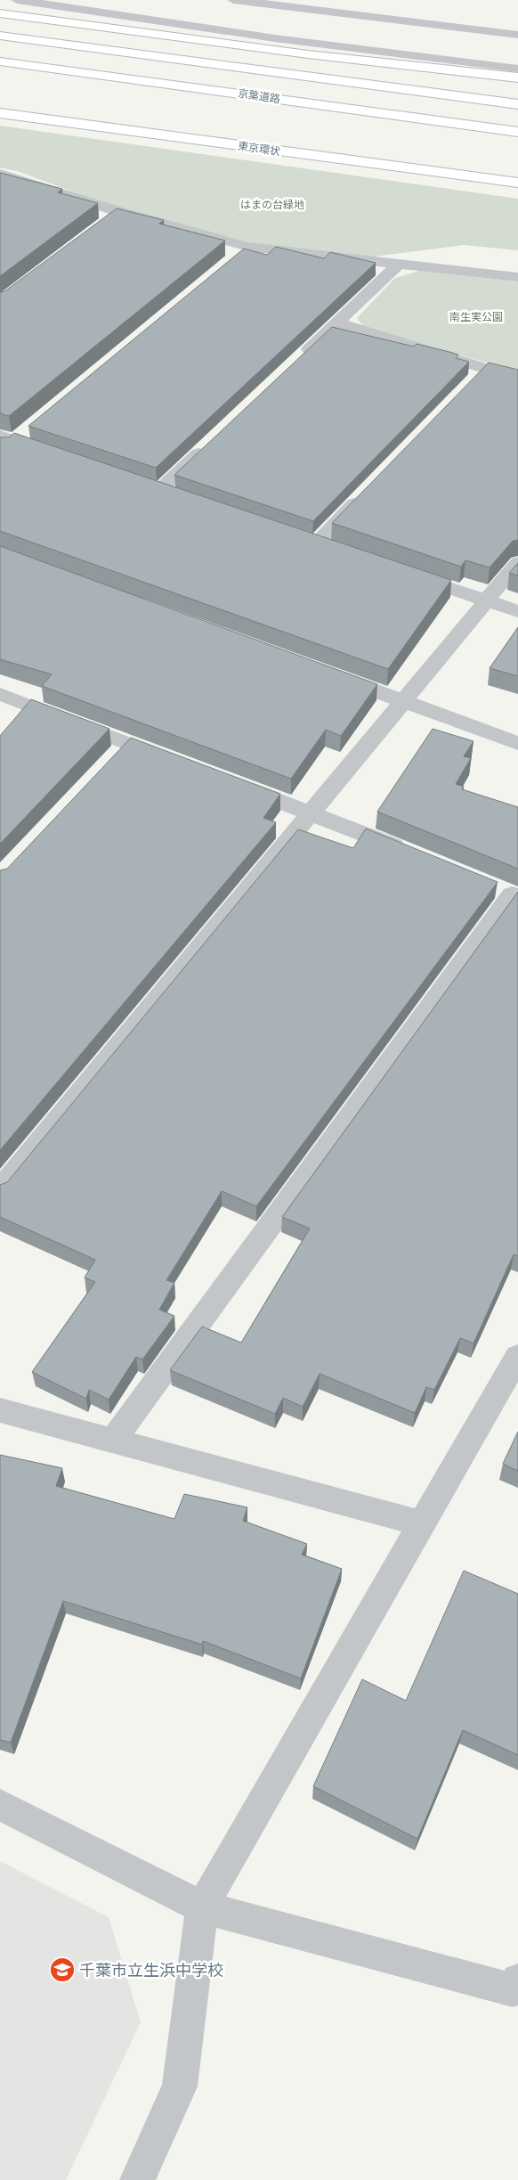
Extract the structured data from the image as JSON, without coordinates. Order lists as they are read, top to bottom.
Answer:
{
  "streets": {
    "highway": ["京葉道路", "東京環状"]
  },
  "parks": ["はまの台緑地", "南生実公園"],
  "places": {
    "school or university": ["千葉市立生浜中学校"]
  }
}
